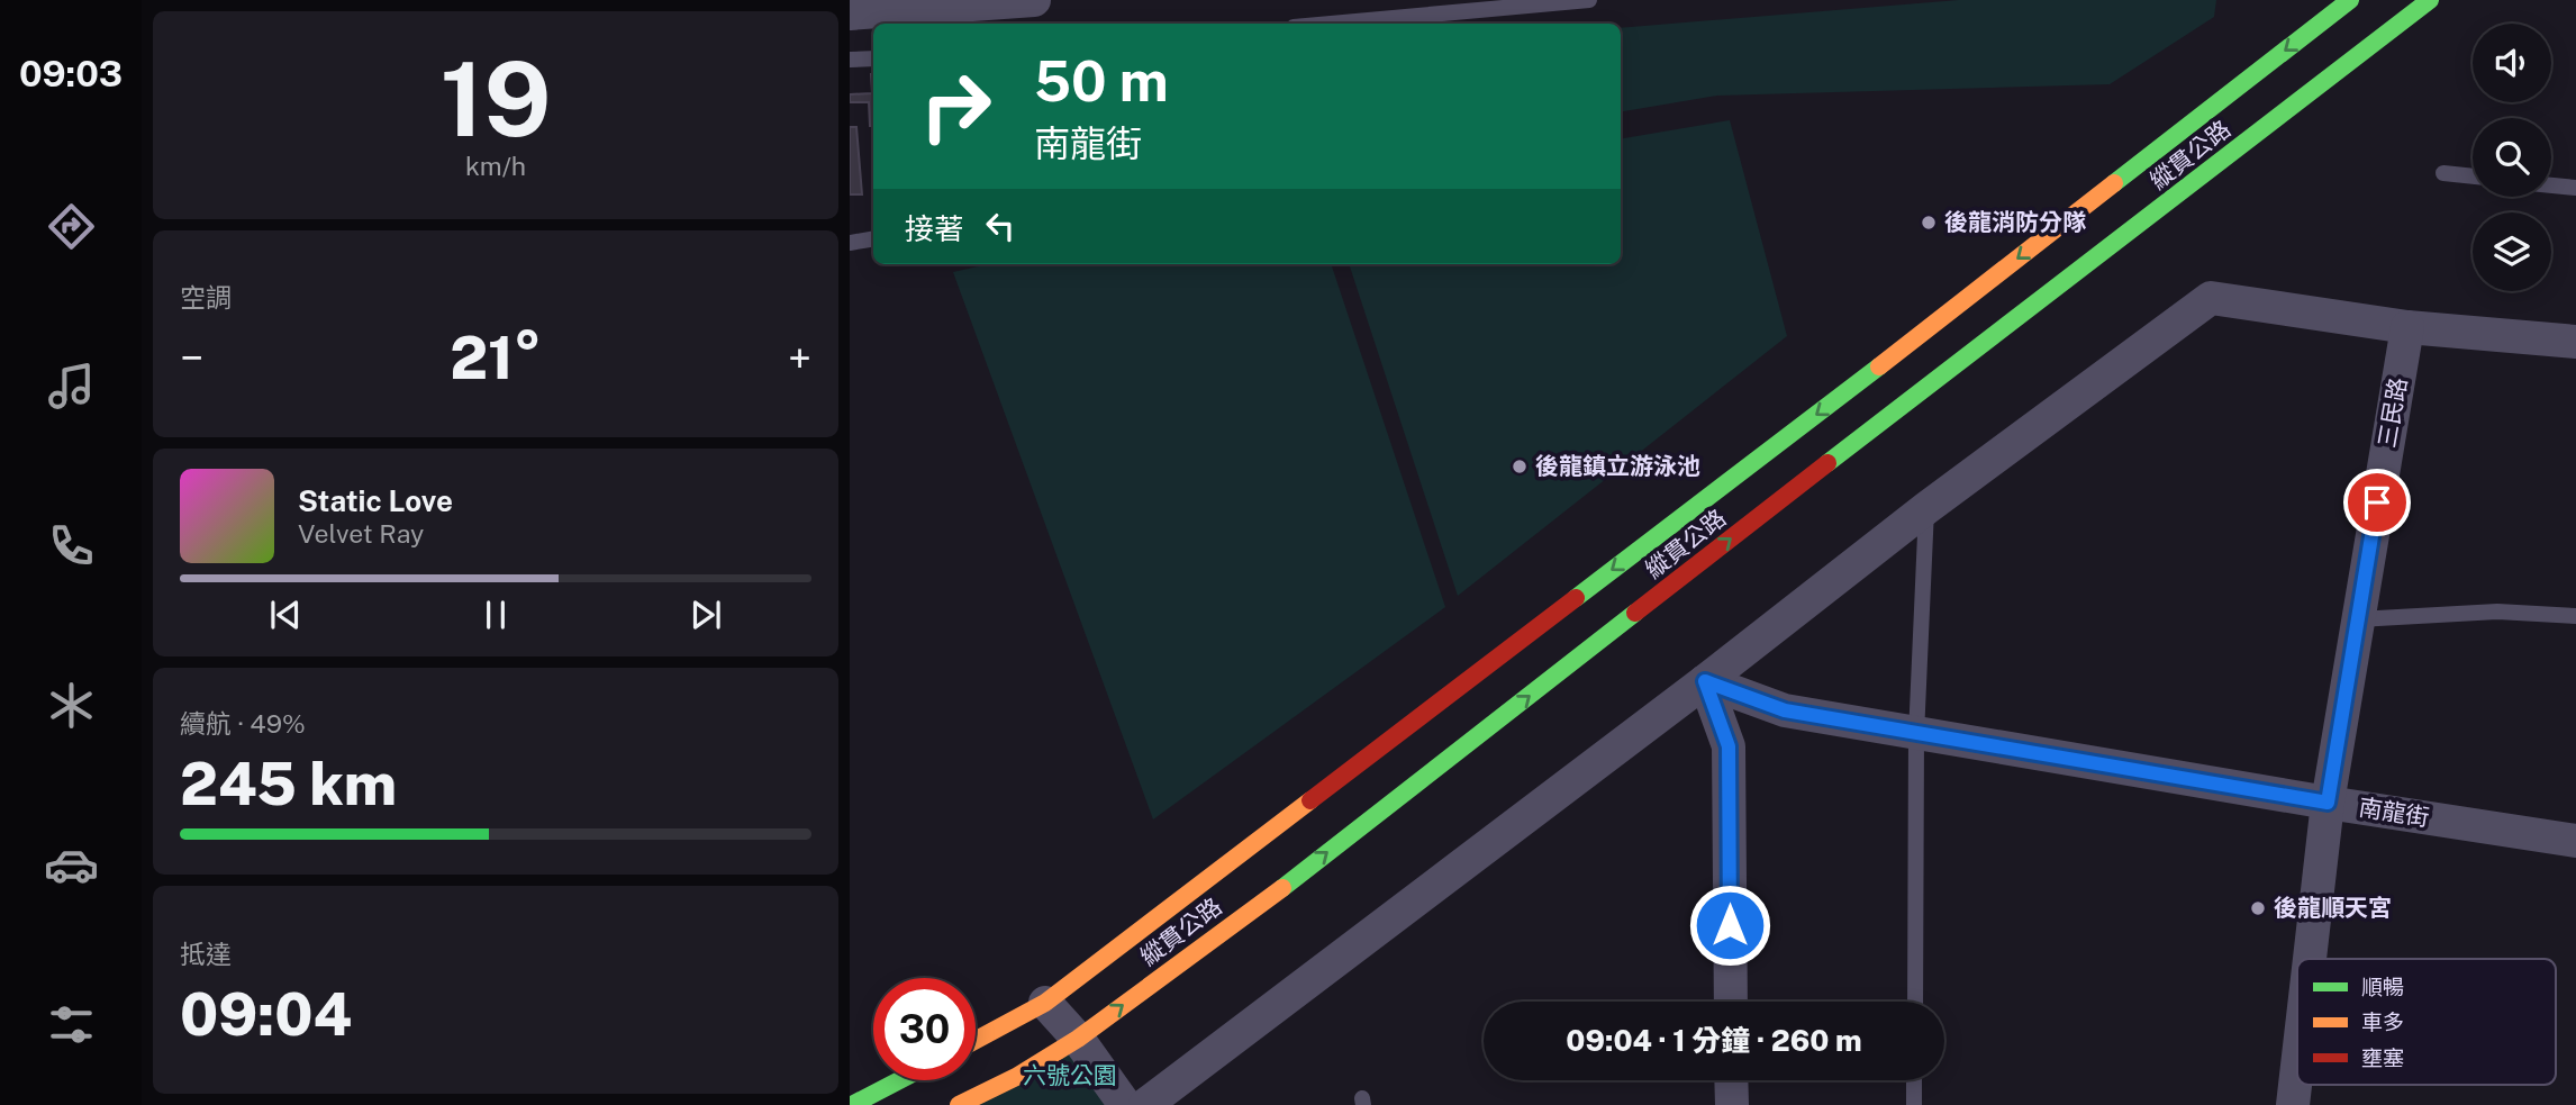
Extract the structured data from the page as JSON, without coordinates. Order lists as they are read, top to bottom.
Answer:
{
  "streets": {
    "main road": ["縱貫公路"],
    "street": ["三民路", "南龍街"]
  },
  "crossings": [
    ["三民路", "南龍街"]
  ],
  "parks": ["六號公園"],
  "places": ["後龍消防分隊", "後龍鎮立游泳池", "後龍順天宮"],
  "legend": ["順暢", "車多", "壅塞"],
  "page": {
    "tabs": "09:03",
    "tile": [
      ["19", "km/h"],
      "空調",
      ["續航 · 49%", "245 km"],
      ["抵達", "09:04"]
    ],
    "turn": ["50 m", "南龍街"],
    "then": "接著",
    "heat": ["−", "21°", "+"],
    "song": ["Static Love", "Velvet Ray"],
    "limit": "30",
    "trip": "09:04 · 1 分鐘 · 260 m"
  }
}
